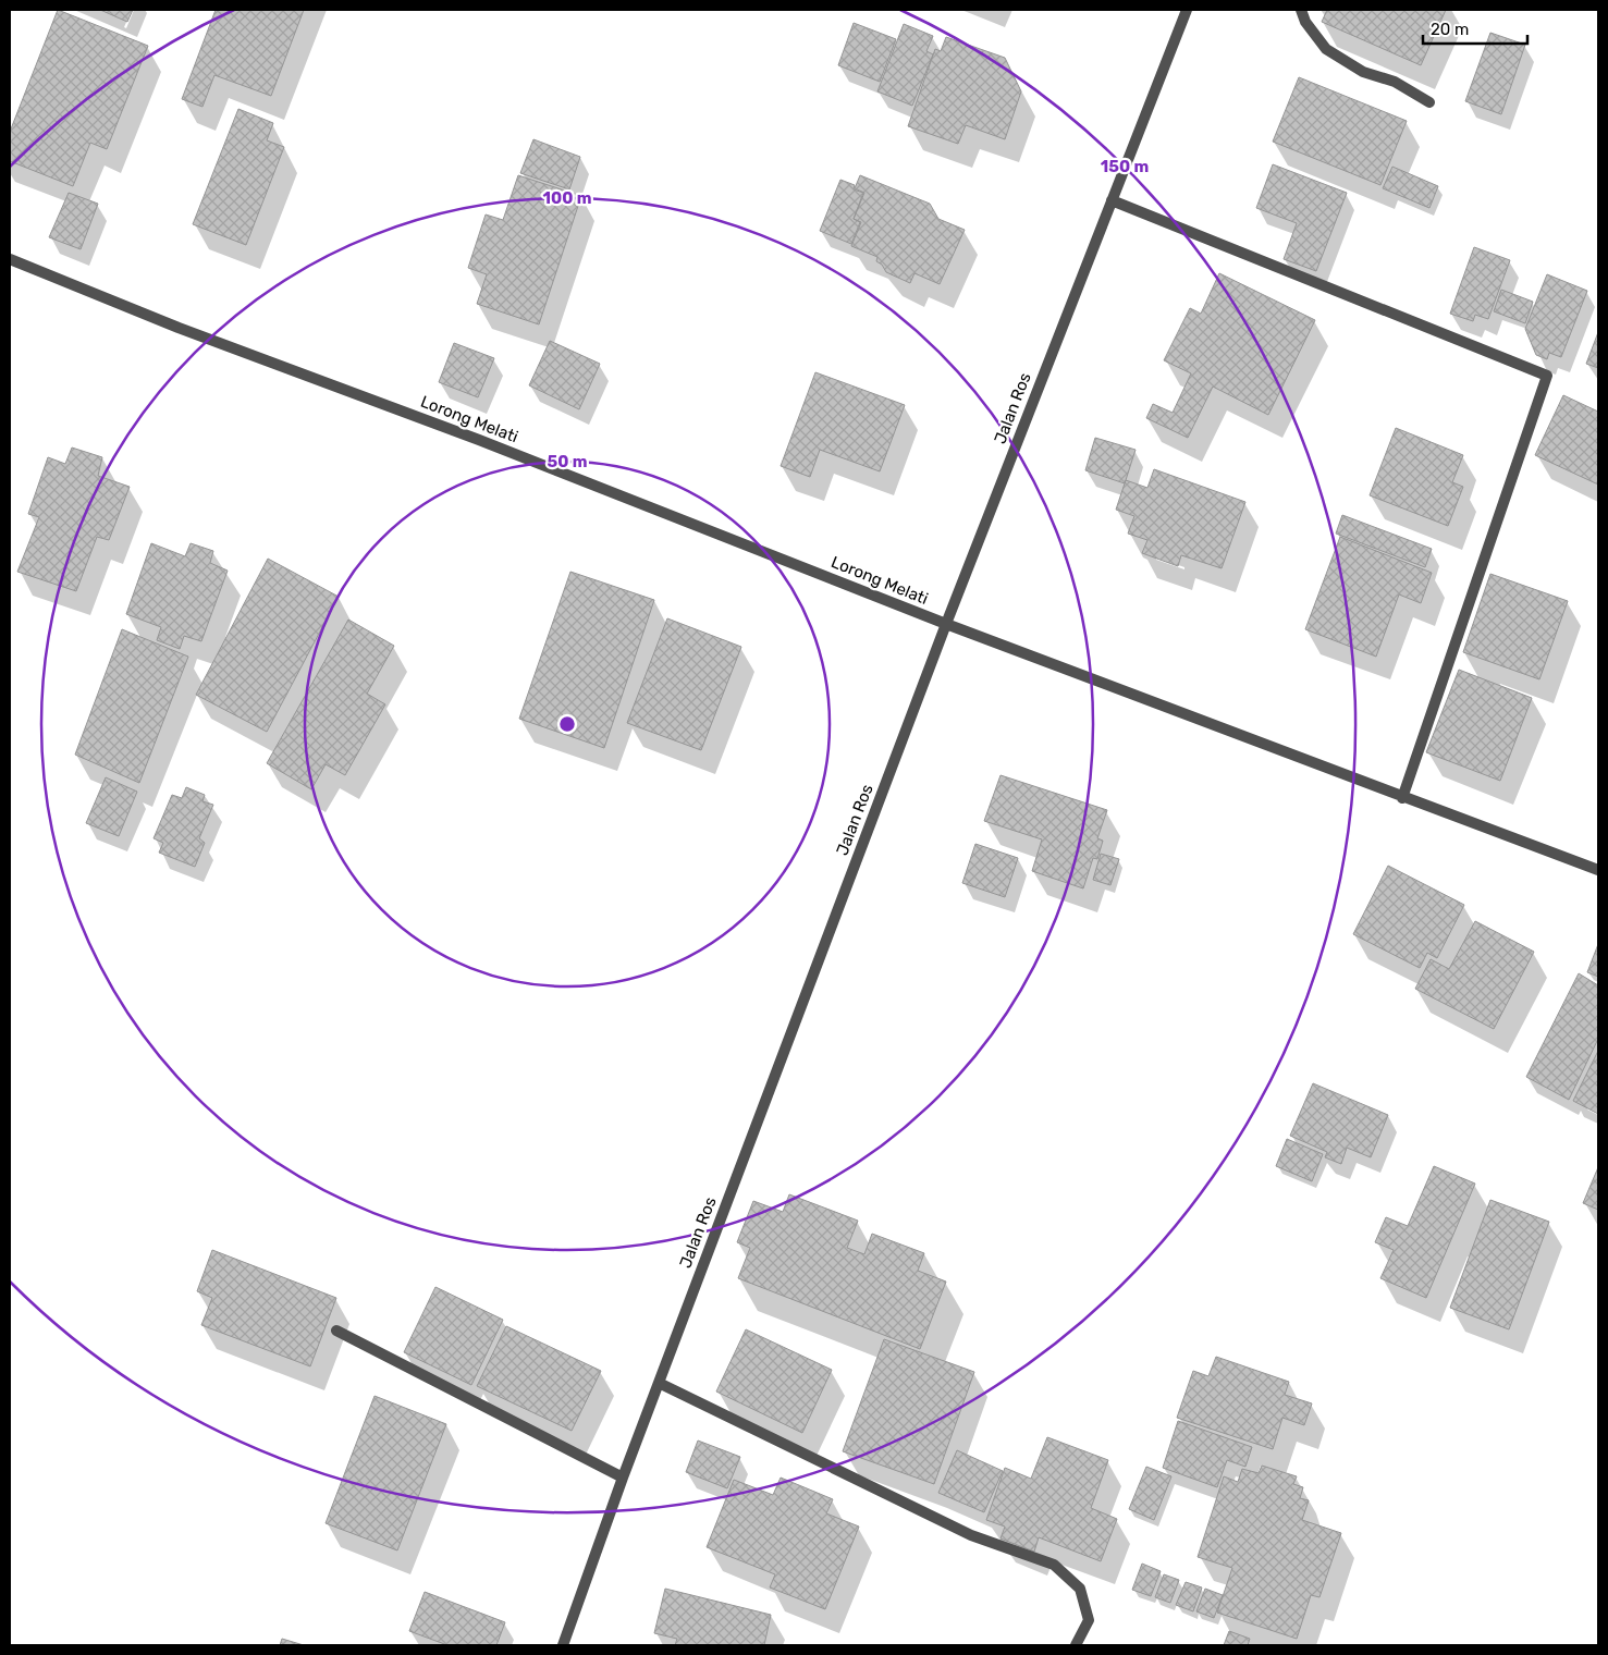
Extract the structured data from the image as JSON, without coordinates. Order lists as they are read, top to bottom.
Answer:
{
  "streets": {
    "street": ["Jalan Ros", "Lorong Melati"]
  },
  "crossings": [
    ["Jalan Ros", "Lorong Melati"]
  ],
  "scale_bar": "20 m",
  "rings": ["150 m", "100 m", "50 m"]
}
